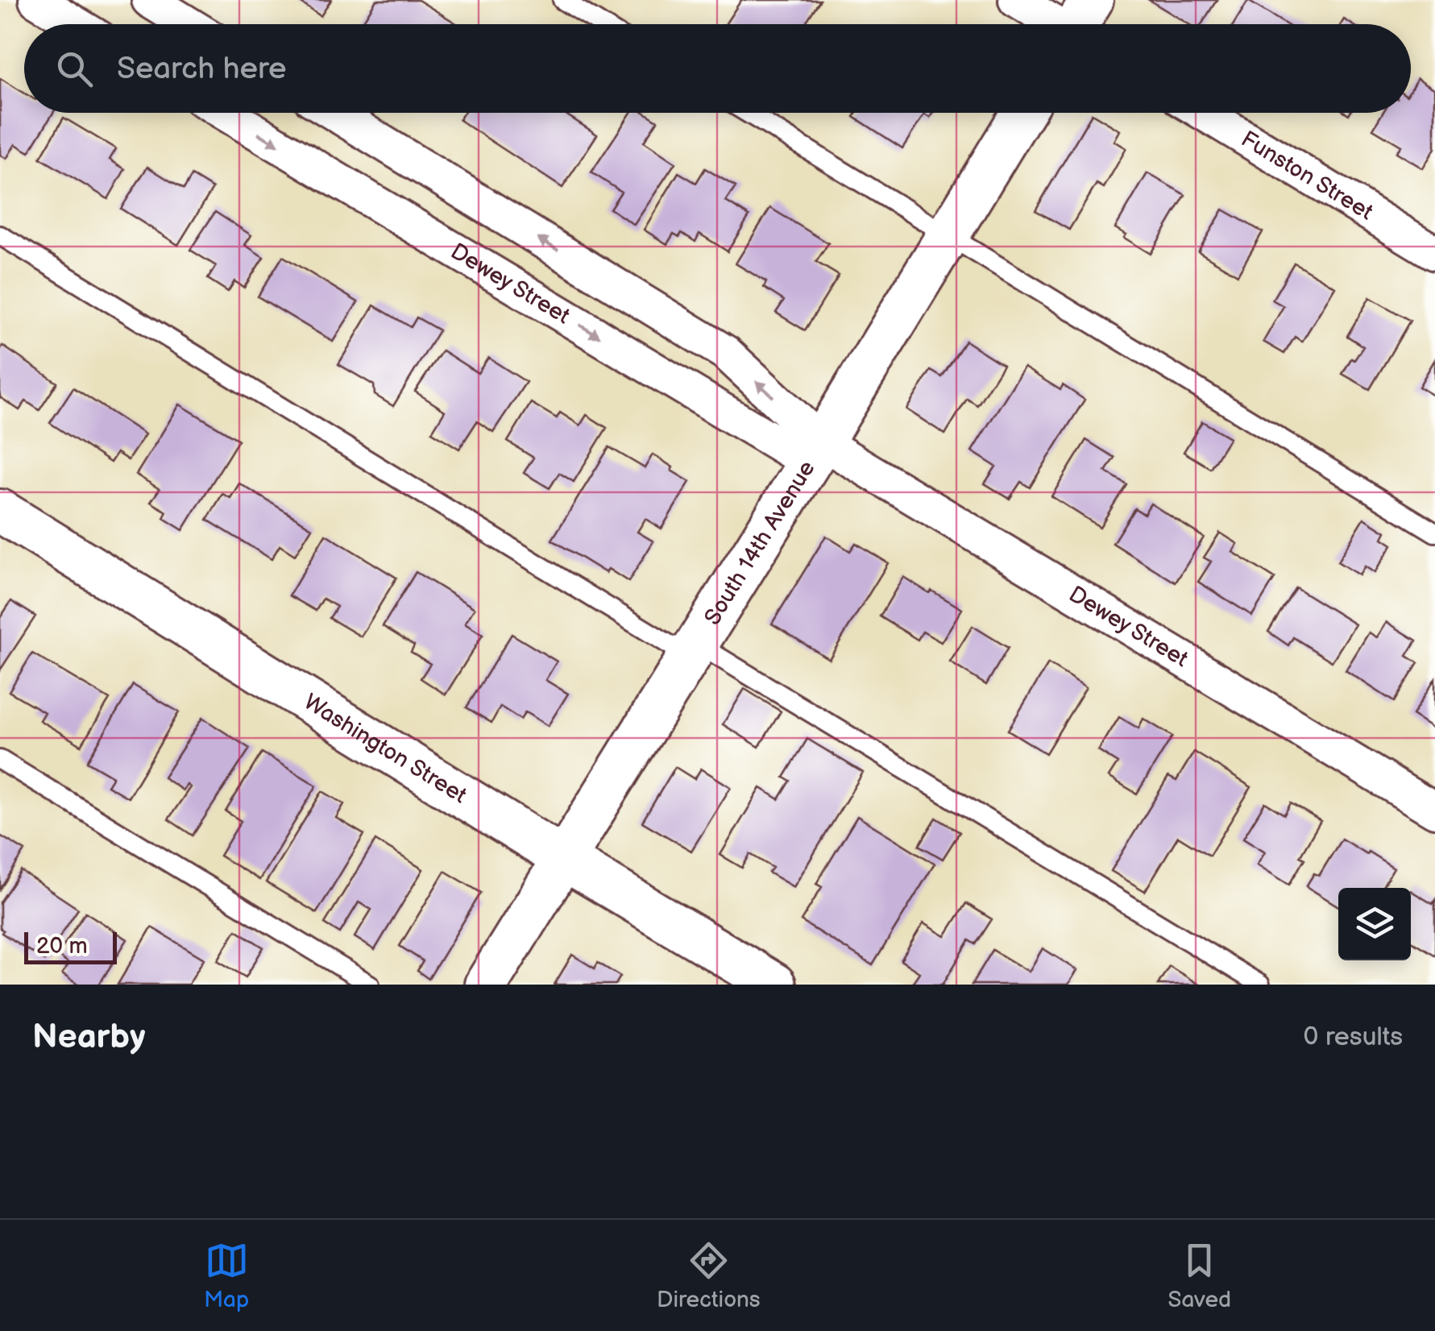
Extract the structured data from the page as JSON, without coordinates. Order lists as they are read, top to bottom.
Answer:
{
  "streets": {
    "street": [
      "Funston Street",
      "Dewey Street",
      "South 14th Avenue",
      "Washington Street"
    ]
  },
  "crossings": [
    ["Dewey Street", "South 14th Avenue"],
    ["South 14th Avenue", "Washington Street"]
  ],
  "scale_bar": "20 m",
  "page": {
    "search": "Search here",
    "scale": "20 m",
    "heading": ["Nearby", "0 results"],
    "nav": ["Map", "Directions", "Saved"]
  }
}
